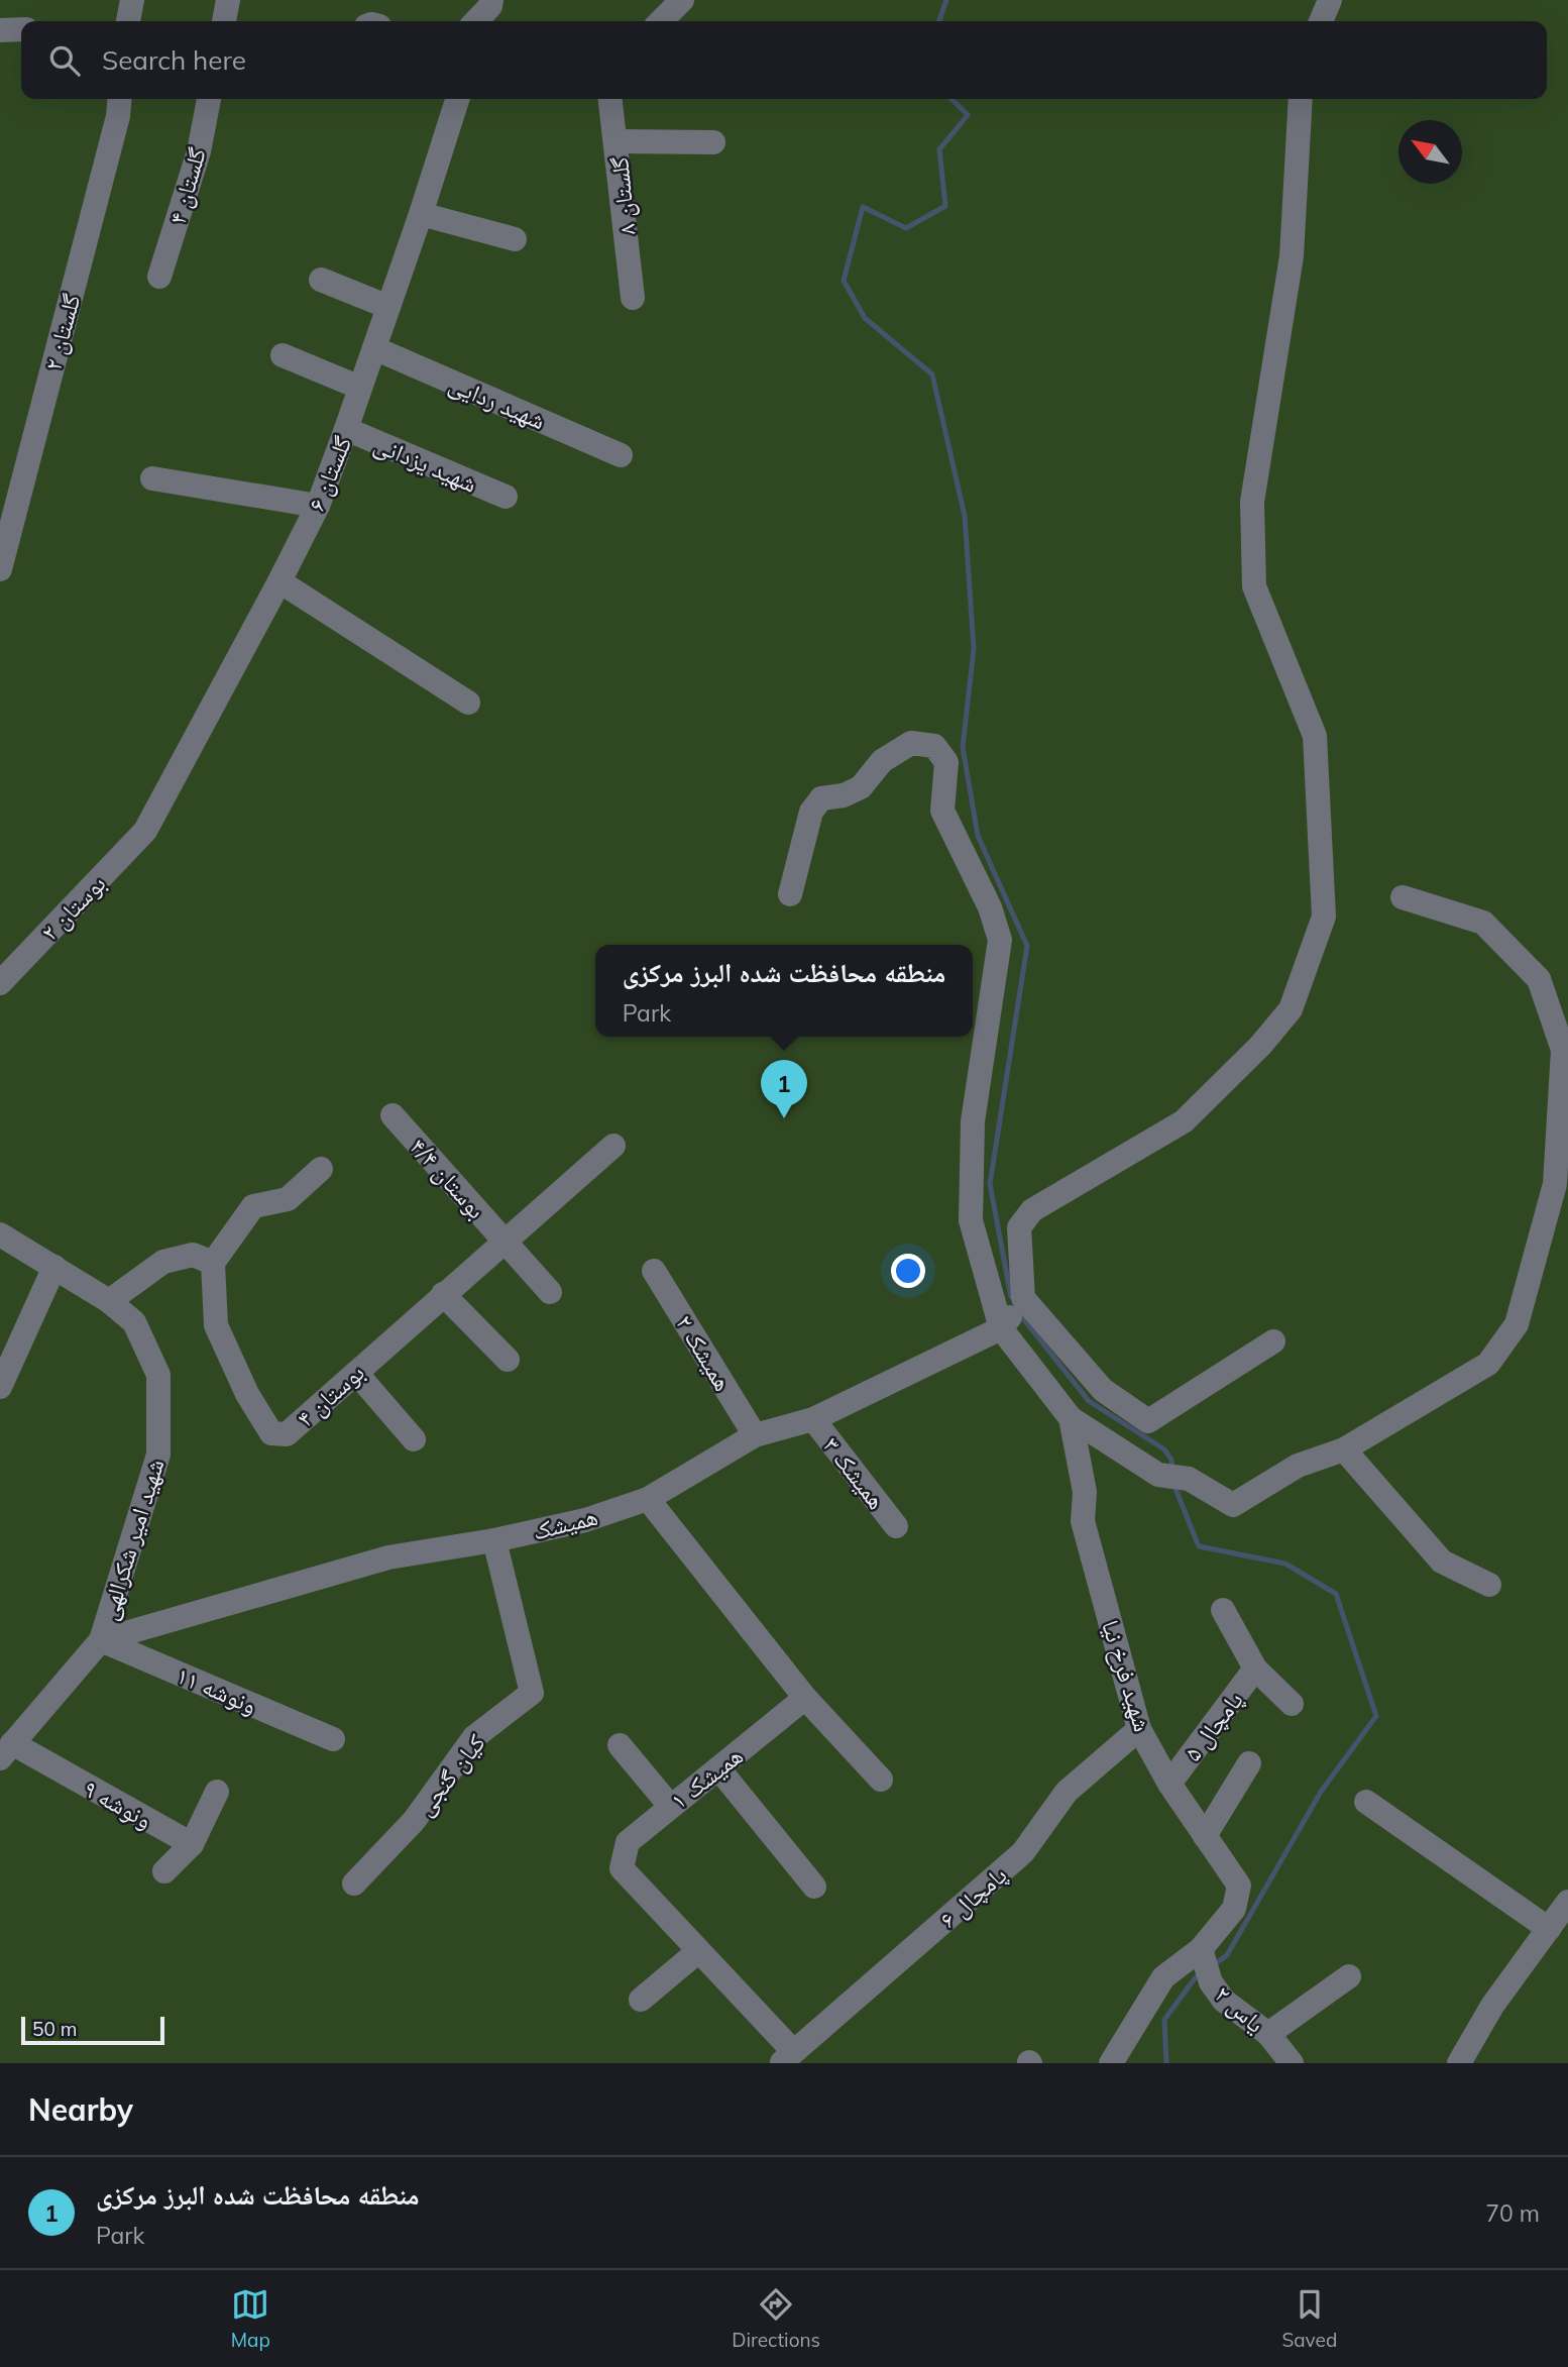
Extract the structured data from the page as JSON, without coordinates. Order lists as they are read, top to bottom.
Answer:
{
  "streets": {
    "street": [
      "گلستان ۴",
      "گلستان ۸",
      "گلستان ۲",
      "شهید ردایی",
      "شهید یزدانی",
      "گلستان ۶",
      "بوستان ۲",
      "بوستان ۴/۴",
      "همیشک ۲",
      "بوستان ۴",
      "همیشک ۳",
      "همیشک",
      "شهید امیر شکرالهی",
      "شهید فرخ نیا",
      "ونوشه ۱۱",
      "پامچال ۵",
      "کیان گنجی",
      "همیشک ۱",
      "ونوشه ۹",
      "پامچال ۶",
      "یاس ۲"
    ]
  },
  "crossings": [
    ["شهید ردایی", "گلستان ۶"],
    ["شهید یزدانی", "گلستان ۶"],
    ["گلستان ۶", "بوستان ۲"],
    ["بوستان ۴/۴", "بوستان ۴"],
    ["همیشک ۲", "همیشک"],
    ["همیشک ۳", "همیشک"],
    ["همیشک", "شهید امیر شکرالهی"],
    ["همیشک", "شهید فرخ نیا"],
    ["همیشک", "ونوشه ۱۱"],
    ["همیشک", "کیان گنجی"],
    ["شهید امیر شکرالهی", "ونوشه ۱۱"],
    ["شهید امیر شکرالهی", "ونوشه ۹"],
    ["شهید فرخ نیا", "پامچال ۵"],
    ["شهید فرخ نیا", "پامچال ۶"],
    ["شهید فرخ نیا", "یاس ۲"],
    ["همیشک ۱", "پامچال ۶"]
  ],
  "scale_bar": "50 m",
  "north": "top left",
  "page": {
    "search": "Search here",
    "popup": ["منطقه محافظت شده البرز مرکزی", "Park"],
    "pins": "1",
    "scale": "50 m",
    "heading": "Nearby",
    "list": [
      {
        "mark": "1",
        "name": "منطقه محافظت شده البرز مرکزی",
        "note": "Park",
        "value": "70 m"
      }
    ],
    "nav": ["Map", "Directions", "Saved"]
  }
}
